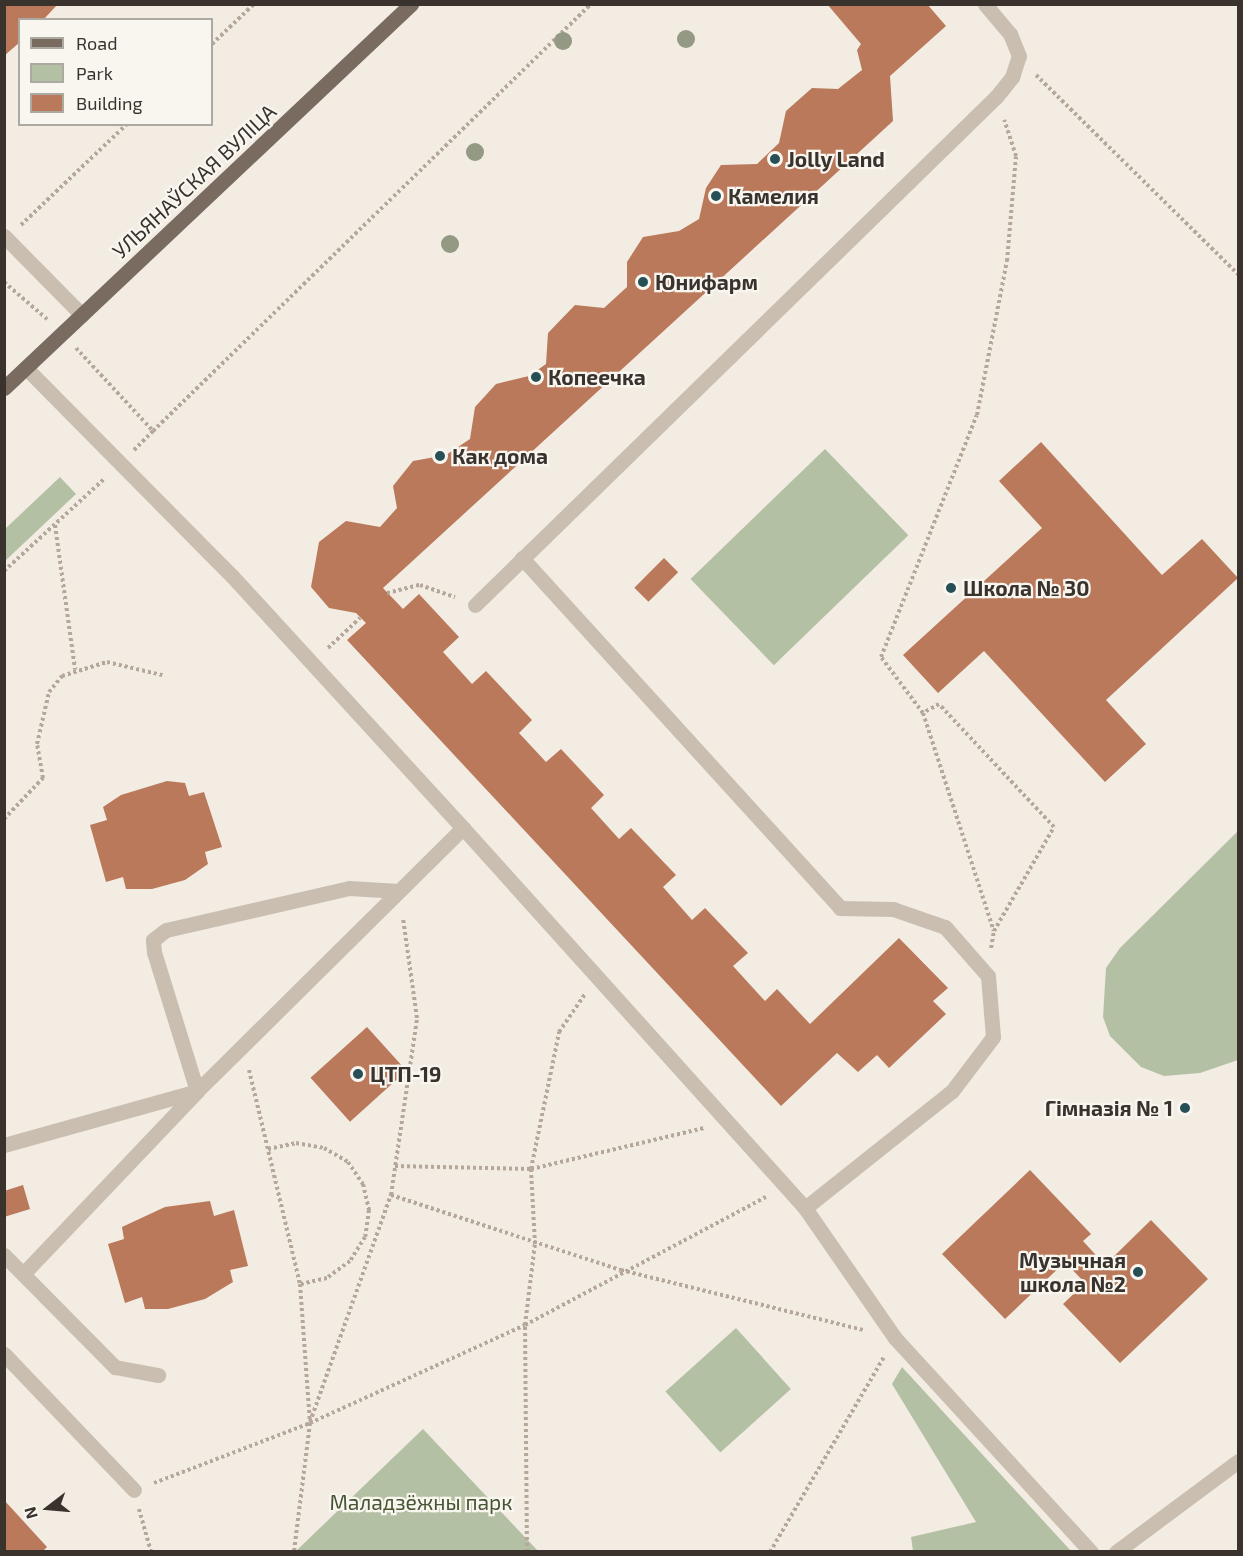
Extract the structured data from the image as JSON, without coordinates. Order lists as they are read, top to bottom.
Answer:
{
  "streets": {
    "main road": ["УЛЬЯНАЎСКАЯ ВУЛІЦА"]
  },
  "parks": ["Маладзёжны парк"],
  "places": [
    "Jolly Land",
    "Камелия",
    "Юнифарм",
    "Копеечка",
    "Как дома",
    "Школа № 30",
    "ЦТП-19",
    "Гімназія № 1",
    "Музычная школа №2"
  ],
  "legend": ["Road", "Park", "Building"],
  "north": "left"
}
